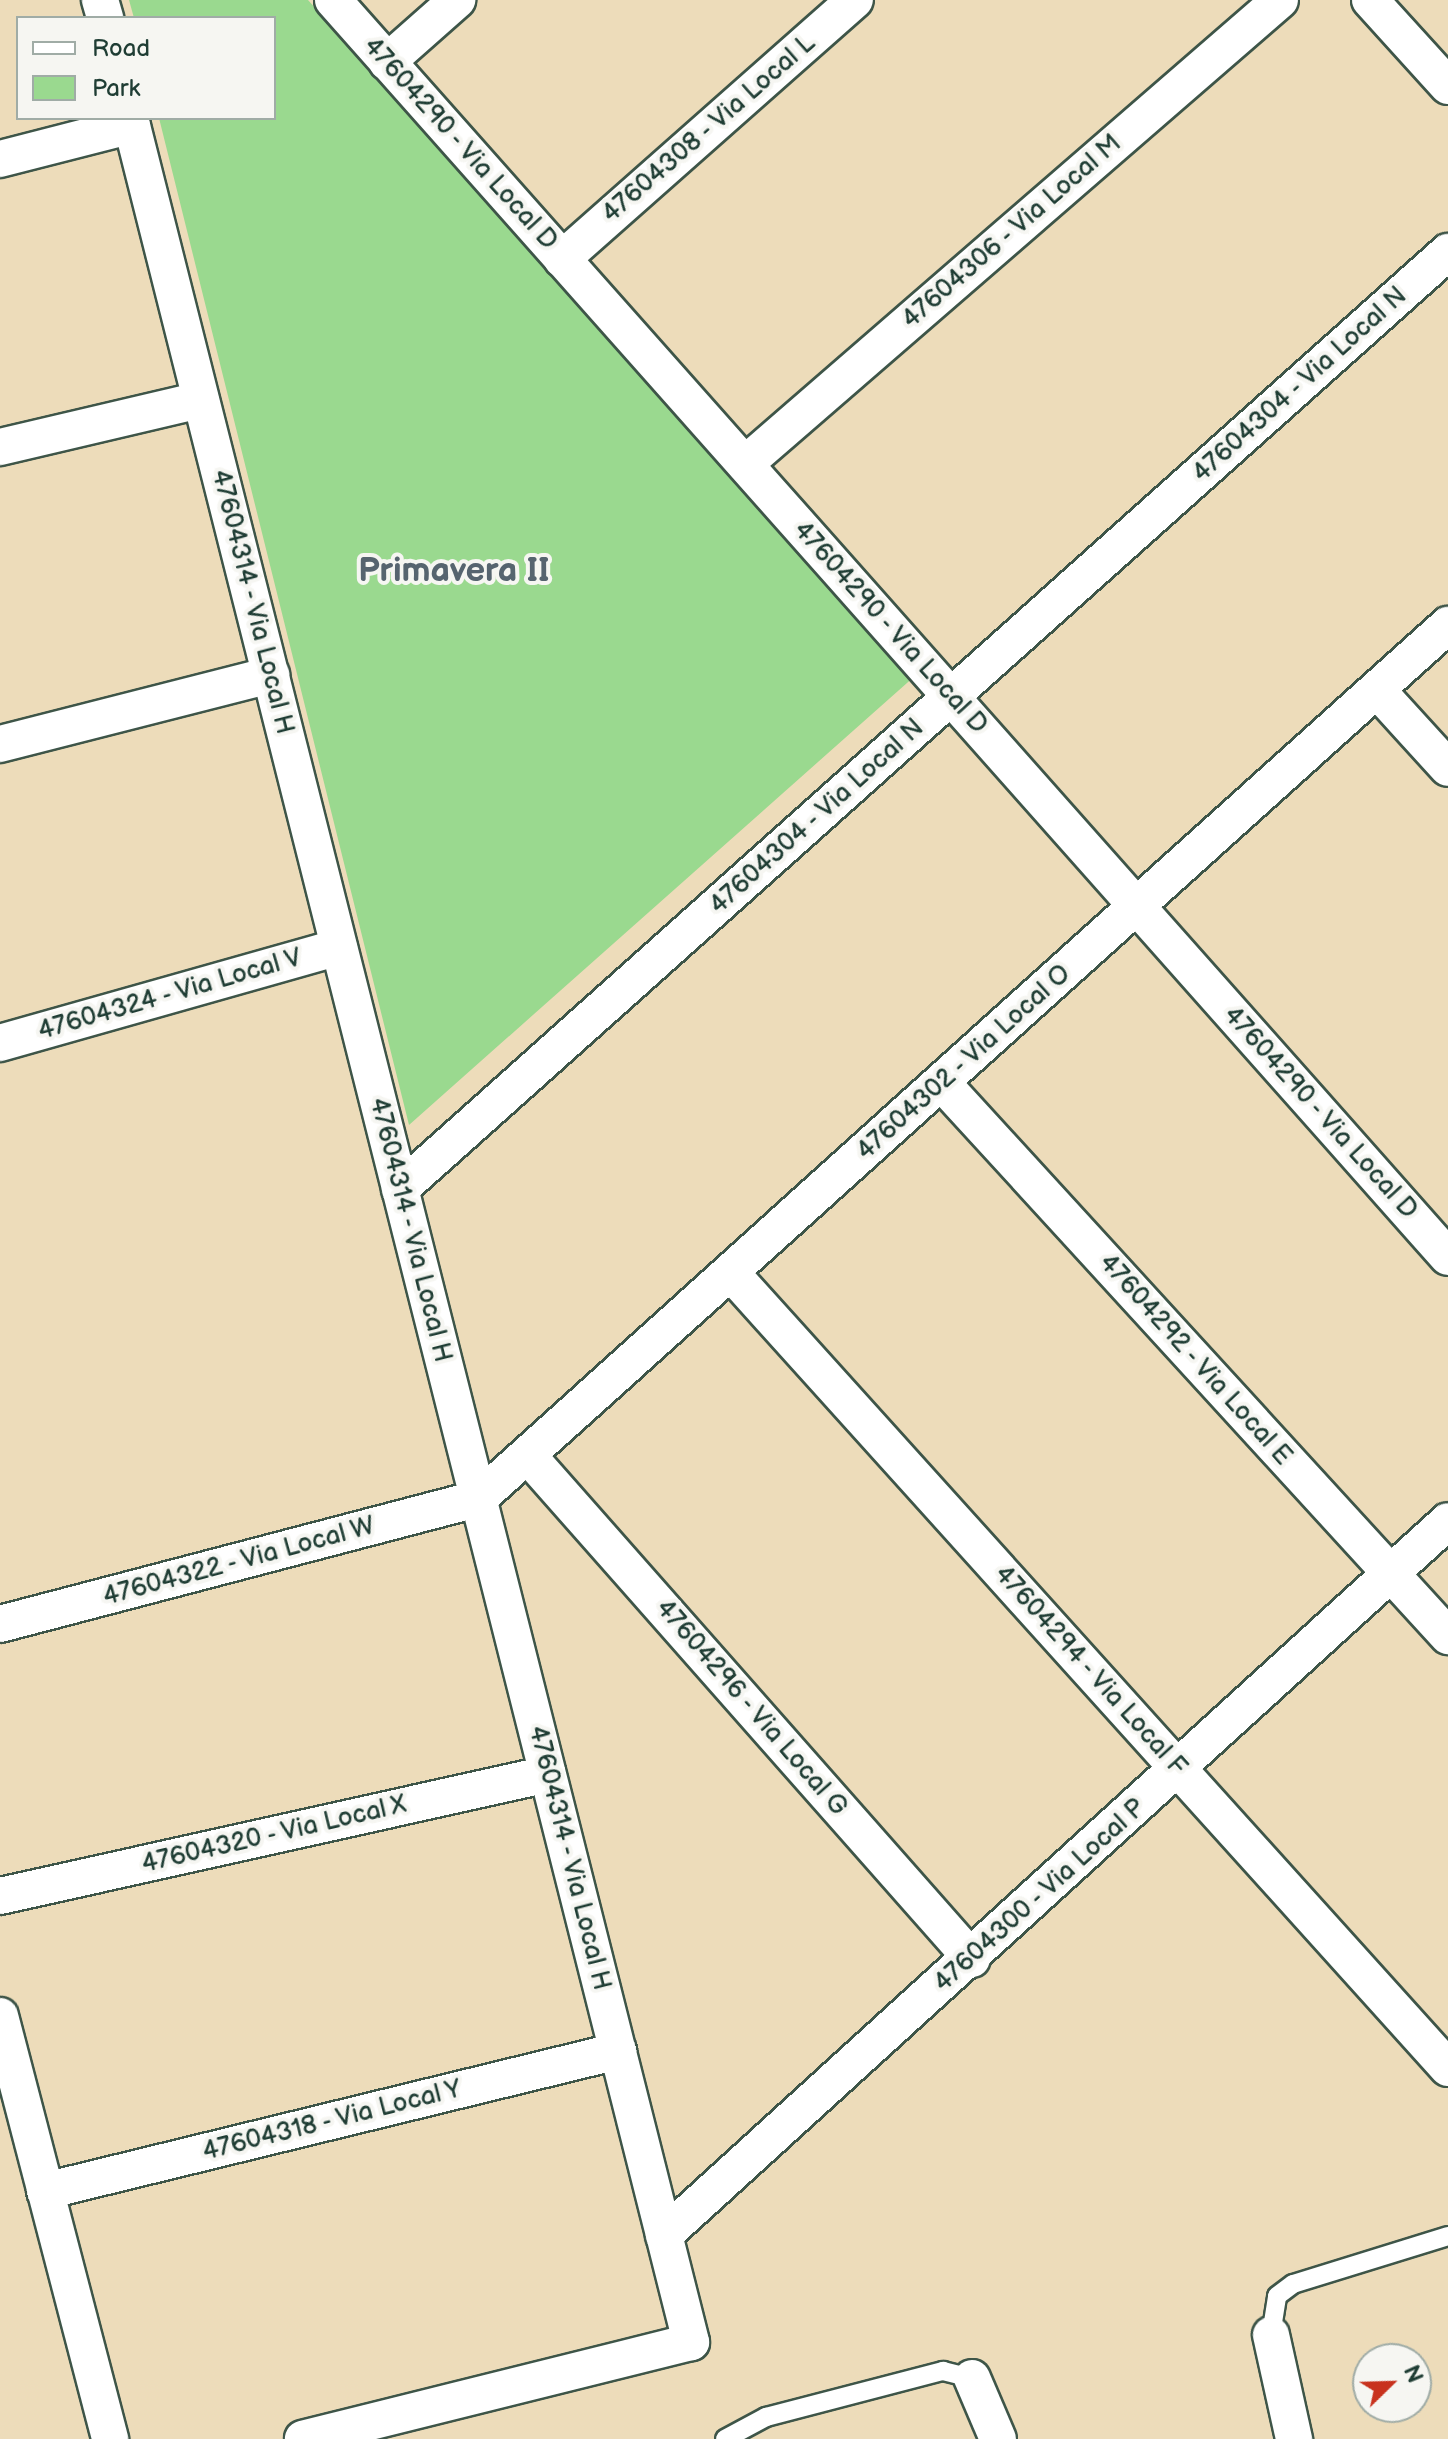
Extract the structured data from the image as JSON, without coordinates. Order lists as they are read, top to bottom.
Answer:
{
  "streets": {
    "street": [
      "47604308 - Via Local L",
      "47604290 - Via Local D",
      "47604306 - Via Local M",
      "47604304 - Via Local N",
      "47604314 - Via Local H",
      "47604324 - Via Local V",
      "47604302 - Via Local O",
      "47604292 - Via Local E",
      "47604322 - Via Local W",
      "47604294 - Via Local F",
      "47604296 - Via Local G",
      "47604320 - Via Local X",
      "47604300 - Via Local P",
      "47604318 - Via Local Y"
    ]
  },
  "crossings": [
    ["47604308 - Via Local L", "47604290 - Via Local D"],
    ["47604290 - Via Local D", "47604306 - Via Local M"],
    ["47604290 - Via Local D", "47604304 - Via Local N"],
    ["47604290 - Via Local D", "47604302 - Via Local O"],
    ["47604304 - Via Local N", "47604314 - Via Local H"],
    ["47604314 - Via Local H", "47604324 - Via Local V"],
    ["47604314 - Via Local H", "47604302 - Via Local O"],
    ["47604314 - Via Local H", "47604322 - Via Local W"],
    ["47604314 - Via Local H", "47604320 - Via Local X"],
    ["47604314 - Via Local H", "47604300 - Via Local P"],
    ["47604314 - Via Local H", "47604318 - Via Local Y"],
    ["47604302 - Via Local O", "47604292 - Via Local E"],
    ["47604302 - Via Local O", "47604322 - Via Local W"],
    ["47604302 - Via Local O", "47604294 - Via Local F"],
    ["47604302 - Via Local O", "47604296 - Via Local G"],
    ["47604292 - Via Local E", "47604300 - Via Local P"],
    ["47604294 - Via Local F", "47604300 - Via Local P"],
    ["47604296 - Via Local G", "47604300 - Via Local P"]
  ],
  "districts": ["Primavera II"],
  "legend": ["Road", "Park"],
  "north": "top right"
}
